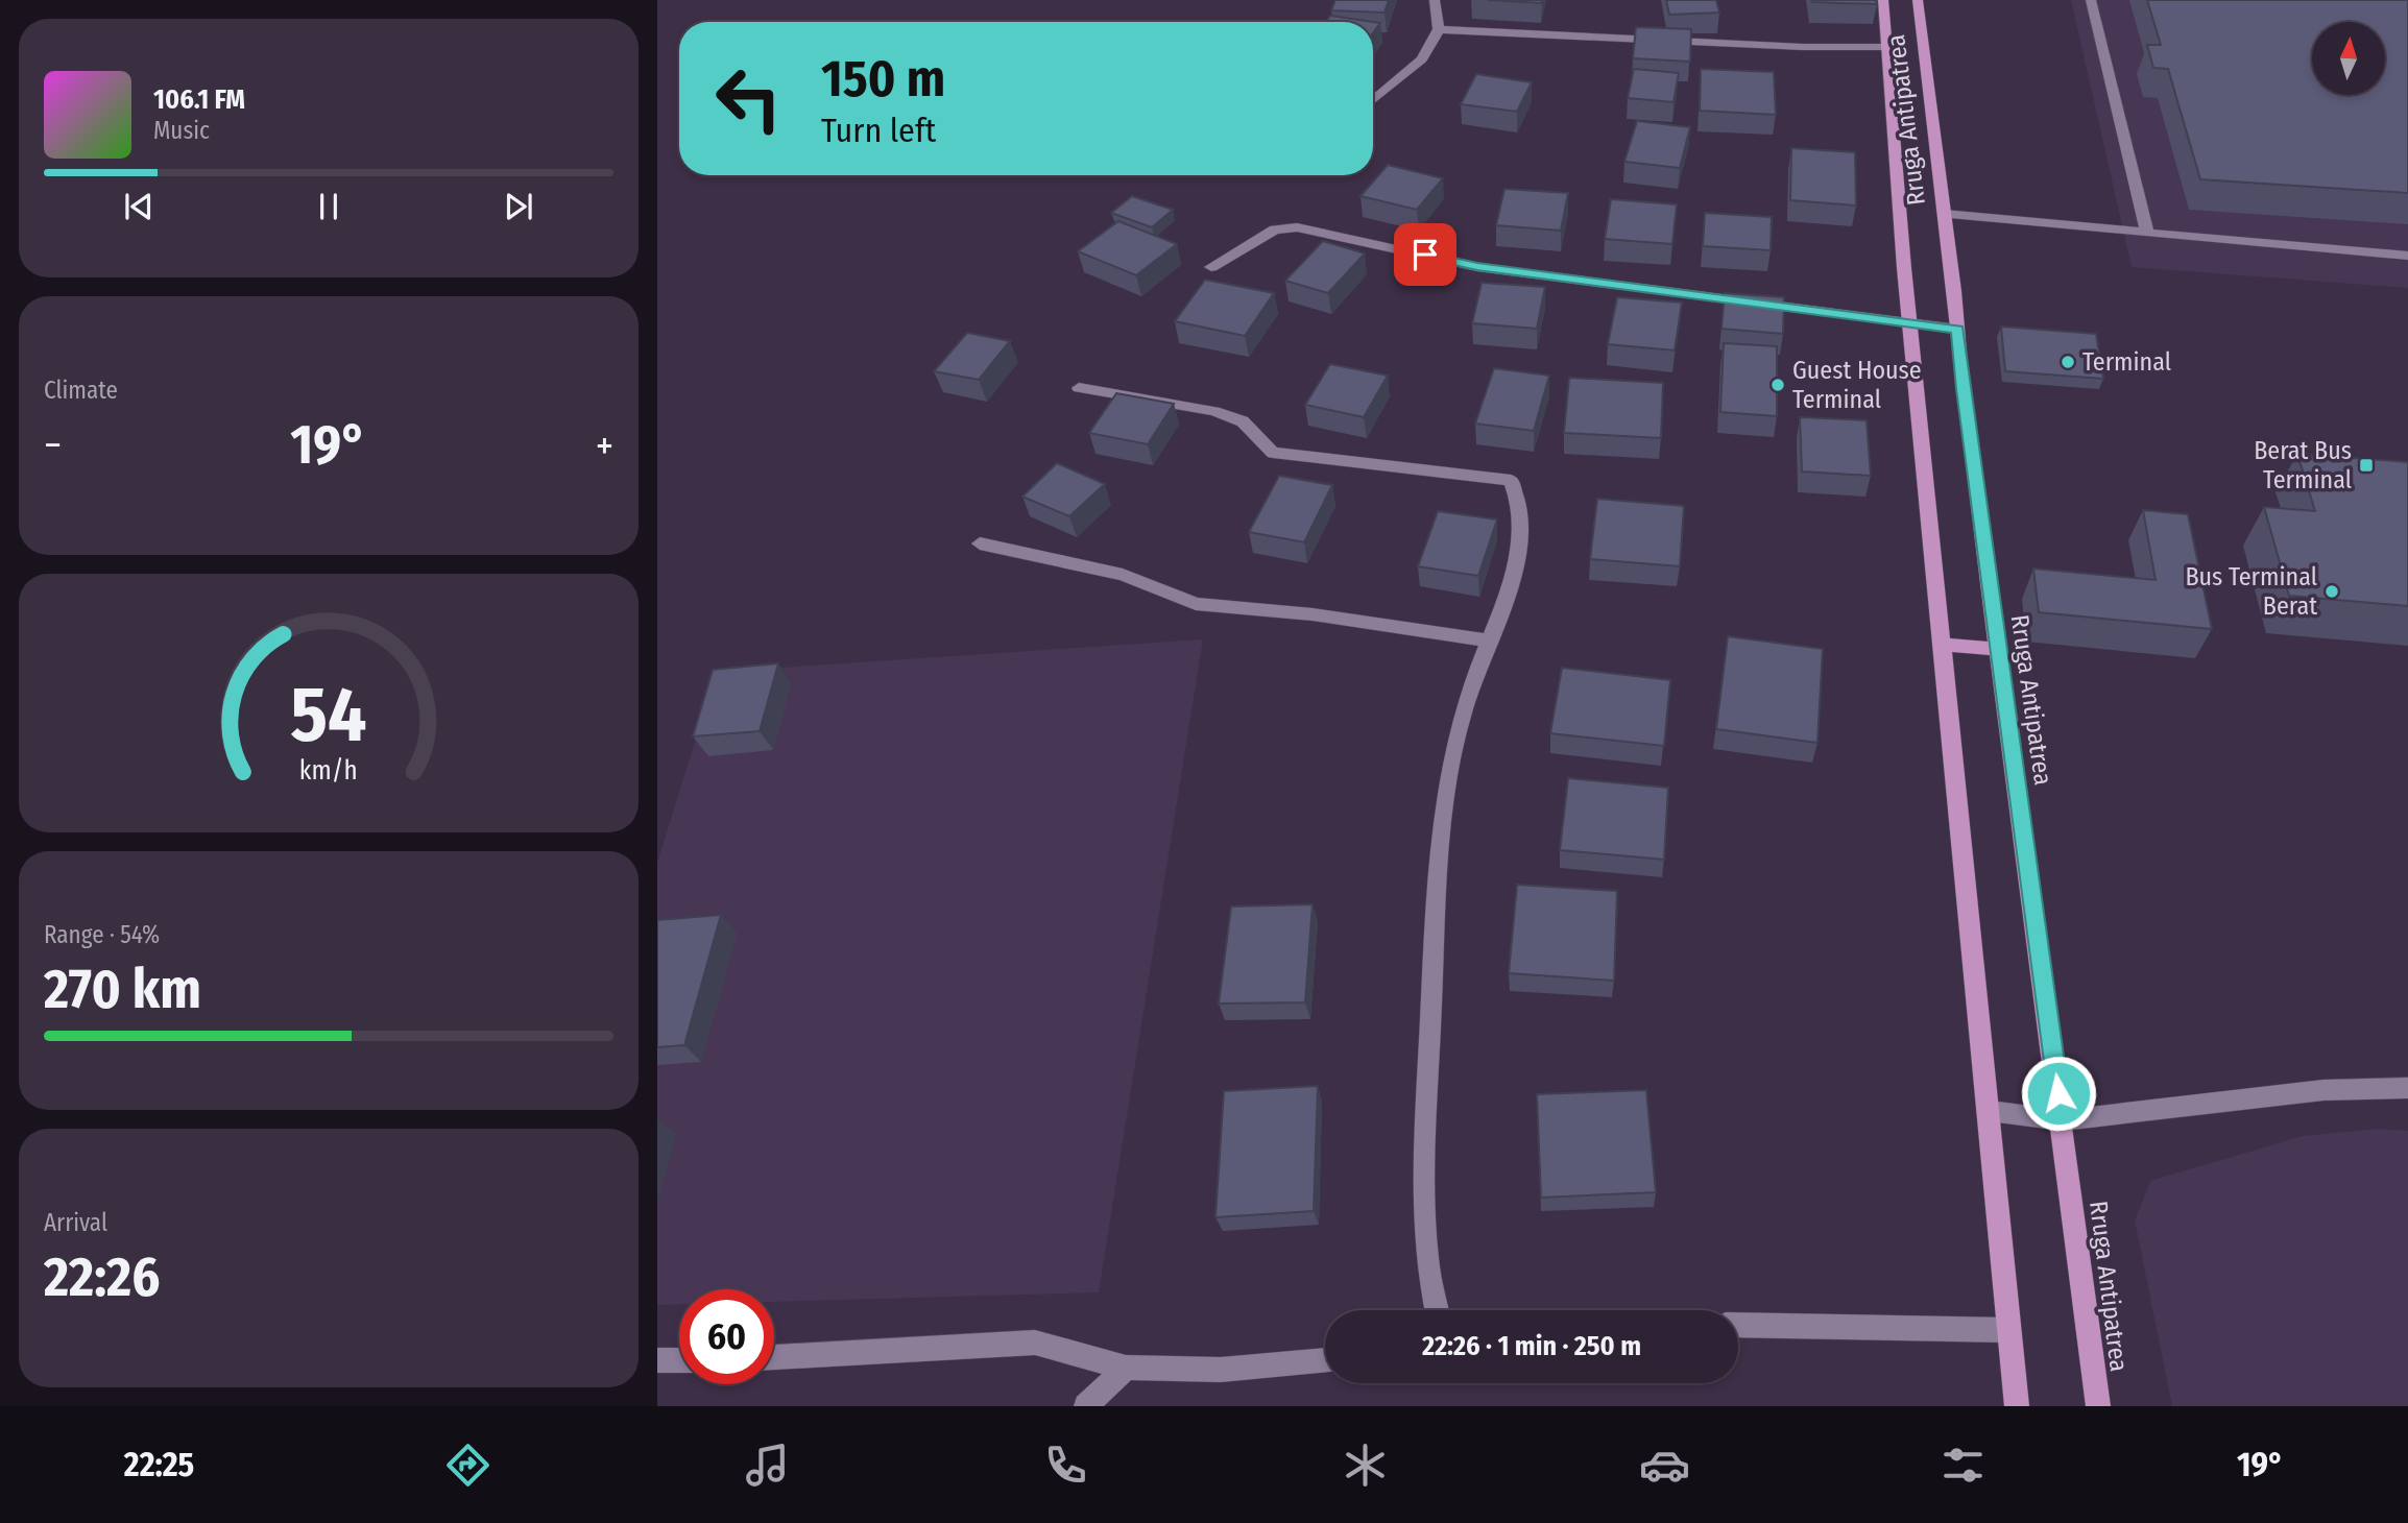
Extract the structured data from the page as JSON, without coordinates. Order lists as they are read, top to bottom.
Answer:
{
  "streets": {
    "main road": ["Rruga Antipatrea"]
  },
  "places": {
    "other": ["Terminal", "Guest House Terminal", "Bus Terminal Berat"],
    "transit": ["Berat Bus Terminal"]
  },
  "north": "top",
  "page": {
    "turn": ["150 m", "Turn left"],
    "song": ["106.1 FM", "Music"],
    "tile": [
      "Climate",
      ["Range · 54%", "270 km"],
      ["Arrival", "22:26"]
    ],
    "heat": ["−", "19°", "+"],
    "limit": "60",
    "trip": "22:26 · 1 min · 250 m",
    "tabs": ["22:25", "19°"],
    "gauge": ["54", "km/h"]
  }
}
